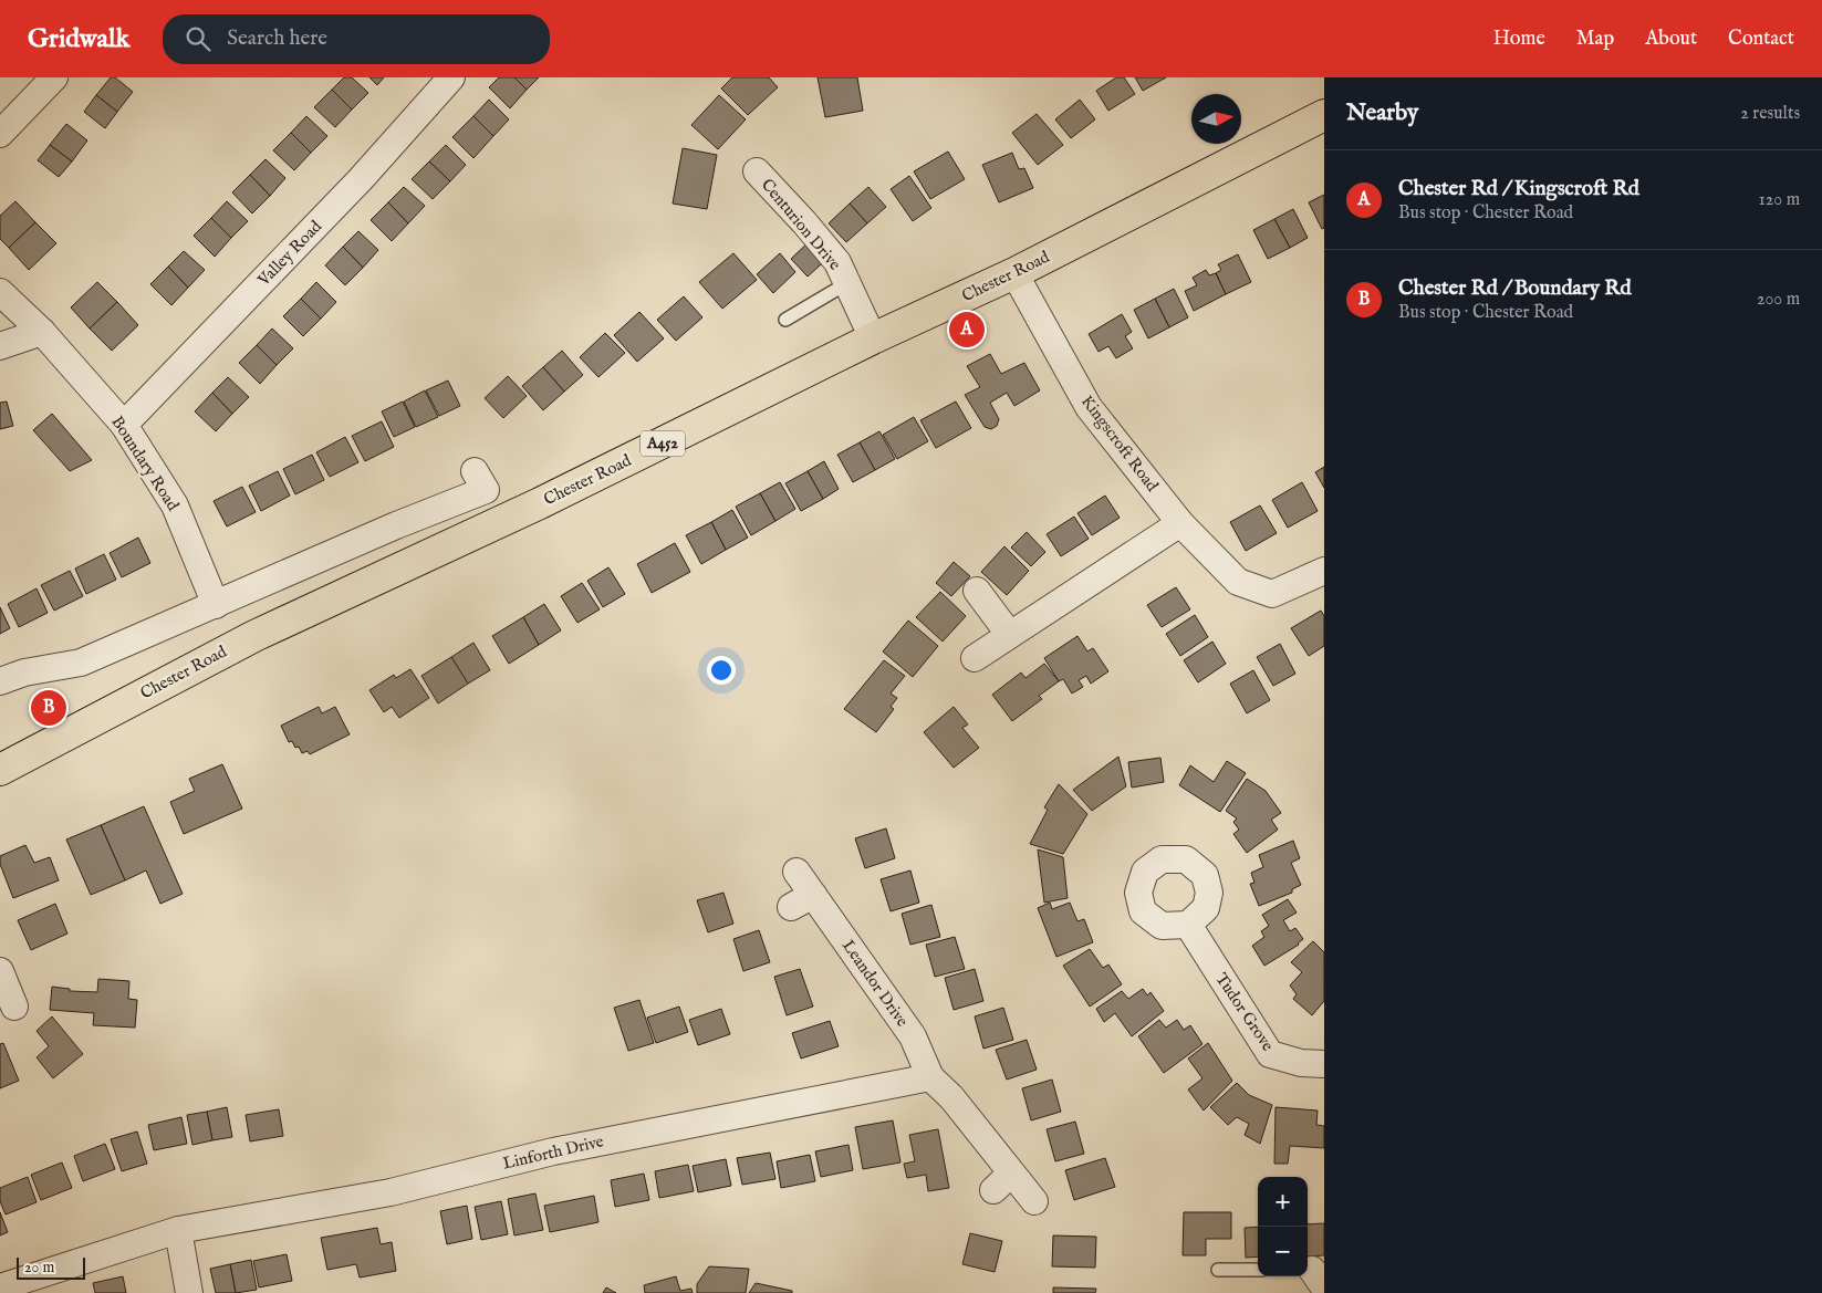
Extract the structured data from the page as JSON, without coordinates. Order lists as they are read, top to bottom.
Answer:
{
  "streets": {
    "highway": ["Chester Road", "A452"],
    "street": [
      "Centurion Drive",
      "Valley Road",
      "Kingscroft Road",
      "Boundary Road",
      "Leandor Drive",
      "Tudor Grove",
      "Linforth Drive"
    ]
  },
  "crossings": [
    ["Centurion Drive", "Chester Road"],
    ["Valley Road", "Boundary Road"],
    ["Chester Road", "Kingscroft Road"],
    ["Leandor Drive", "Linforth Drive"]
  ],
  "scale_bar": "20 m",
  "north": "right",
  "page": {
    "header": "Gridwalk",
    "search": "Search here",
    "nav": [
      "Home",
      "Map",
      "About",
      "Contact"
    ],
    "heading": ["Nearby", "2 results"],
    "list": [
      {
        "mark": "A",
        "name": "Chester Rd / Kingscroft Rd",
        "note": "Bus stop · Chester Road",
        "value": "120 m"
      },
      {
        "mark": "B",
        "name": "Chester Rd / Boundary Rd",
        "note": "Bus stop · Chester Road",
        "value": "200 m"
      }
    ],
    "pins": ["A", "B"],
    "map_buttons": ["+", "−"],
    "scale": "20 m"
  }
}
